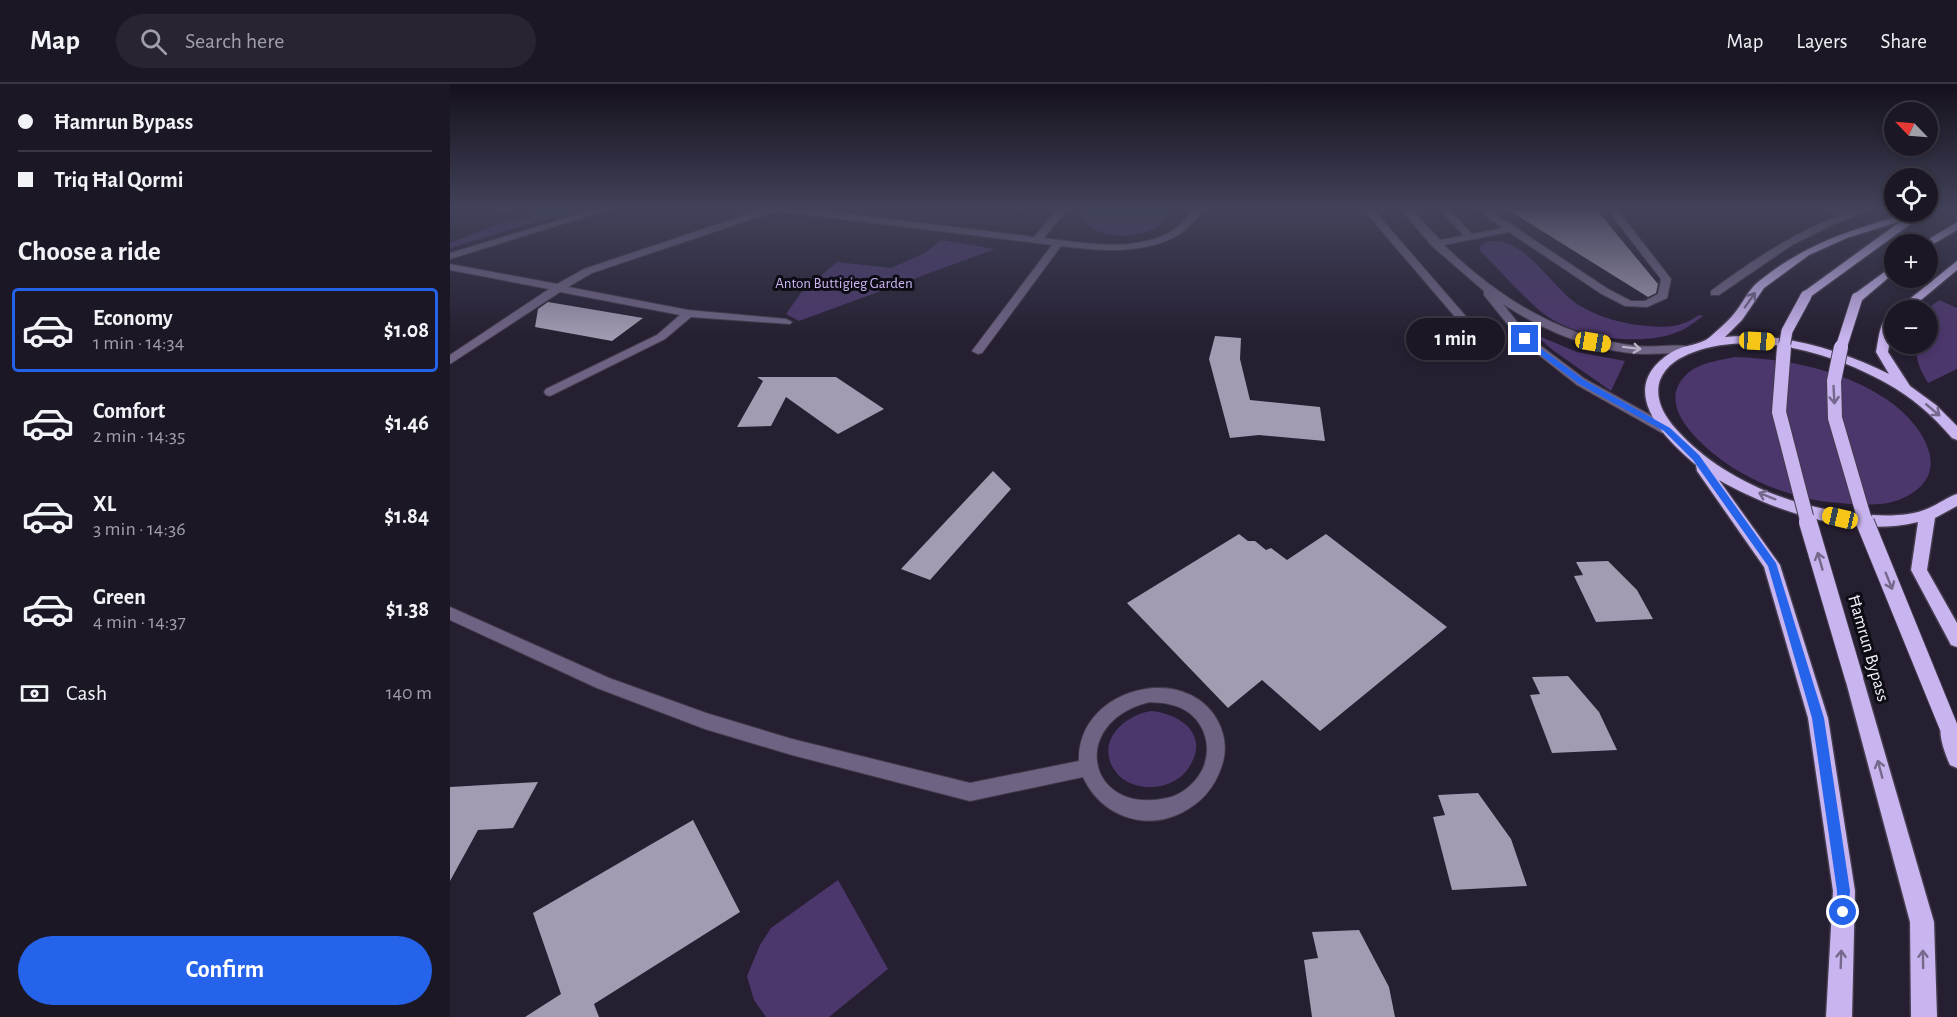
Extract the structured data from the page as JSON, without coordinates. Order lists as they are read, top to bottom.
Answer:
{
  "streets": {
    "highway": ["Ħamrun Bypass"]
  },
  "parks": ["Anton Buttigieg Garden"],
  "north": "top left",
  "page": {
    "header": "Map",
    "search": "Search here",
    "nav": ["Map", "Layers", "Share"],
    "banner": ["Ħamrun Bypass", "Triq Ħal Qormi"],
    "map_buttons": ["+", "−"],
    "heading": "Choose a ride",
    "list": [
      {
        "name": "Economy",
        "note": "1 min · 14:34",
        "value": "$1.08"
      },
      {
        "name": "Comfort",
        "note": "2 min · 14:35",
        "value": "$1.46"
      },
      {
        "name": "XL",
        "note": "3 min · 14:36",
        "value": "$1.84"
      },
      {
        "name": "Green",
        "note": "4 min · 14:37",
        "value": "$1.38"
      }
    ],
    "bubble": "1 min",
    "pay": ["Cash", "140 m"],
    "buttons": "Confirm"
  }
}
